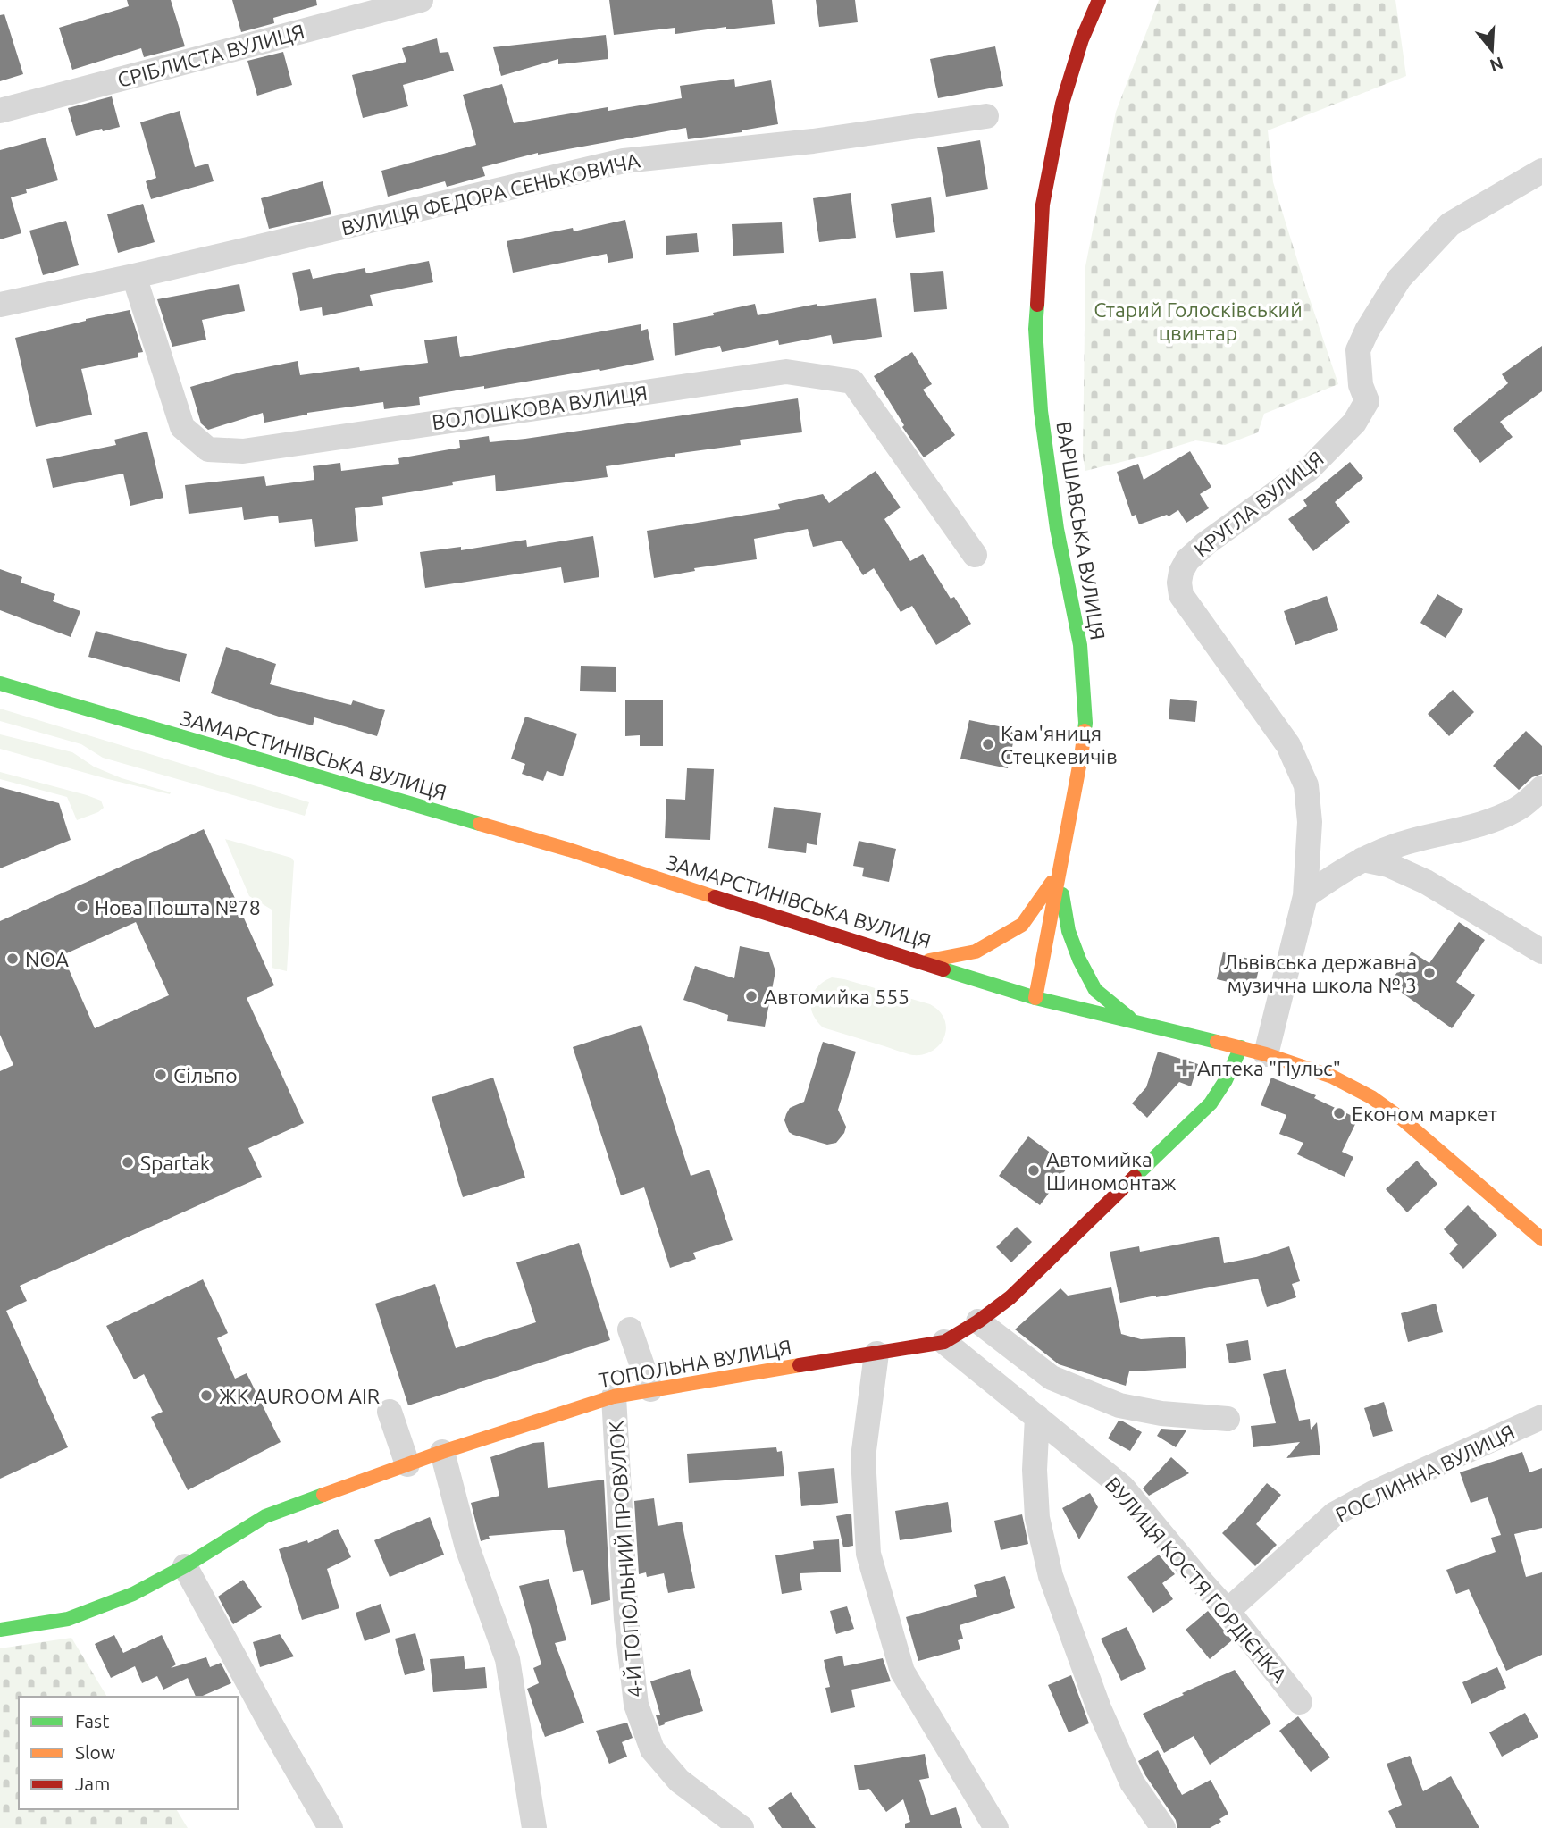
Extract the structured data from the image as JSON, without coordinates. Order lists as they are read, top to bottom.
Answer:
{
  "streets": {
    "main road": ["ВАРШАВСЬКА ВУЛИЦЯ", "ЗАМАРСТИНІВСЬКА ВУЛИЦЯ", "ТОПОЛЬНА ВУЛИЦЯ"],
    "street": [
      "СРІБЛИСТА ВУЛИЦЯ",
      "ВУЛИЦЯ ФЕДОРА СЕНЬКОВИЧА",
      "ВОЛОШКОВА ВУЛИЦЯ",
      "КРУГЛА ВУЛИЦЯ",
      "РОСЛИННА ВУЛИЦЯ",
      "4-Й ТОПОЛЬНИЙ ПРОВУЛОК",
      "ВУЛИЦЯ КОСТЯ ГОРДІЄНКА"
    ]
  },
  "crossings": [
    ["ВУЛИЦЯ ФЕДОРА СЕНЬКОВИЧА", "ВОЛОШКОВА ВУЛИЦЯ"],
    ["КРУГЛА ВУЛИЦЯ", "ЗАМАРСТИНІВСЬКА ВУЛИЦЯ"],
    ["ВАРШАВСЬКА ВУЛИЦЯ", "ЗАМАРСТИНІВСЬКА ВУЛИЦЯ"],
    ["ЗАМАРСТИНІВСЬКА ВУЛИЦЯ", "ТОПОЛЬНА ВУЛИЦЯ"],
    ["ТОПОЛЬНА ВУЛИЦЯ", "4-Й ТОПОЛЬНИЙ ПРОВУЛОК"],
    ["ТОПОЛЬНА ВУЛИЦЯ", "ВУЛИЦЯ КОСТЯ ГОРДІЄНКА"],
    ["РОСЛИННА ВУЛИЦЯ", "ВУЛИЦЯ КОСТЯ ГОРДІЄНКА"]
  ],
  "parks": ["Старий Голосківський цвинтар"],
  "places": {
    "other": [
      "Кам'яниця Стецкевичів",
      "Нова Пошта №78",
      "NOA",
      "Львівська державна музична школа № 3",
      "Автомийка 555",
      "Сільпо",
      "Економ маркет",
      "Spartak",
      "Автомийка Шиномонтаж",
      "ЖК AUROOM AIR"
    ],
    "health": ["Аптека \"Пульс\""]
  },
  "legend": ["Fast", "Slow", "Jam"],
  "north": "bottom"
}
